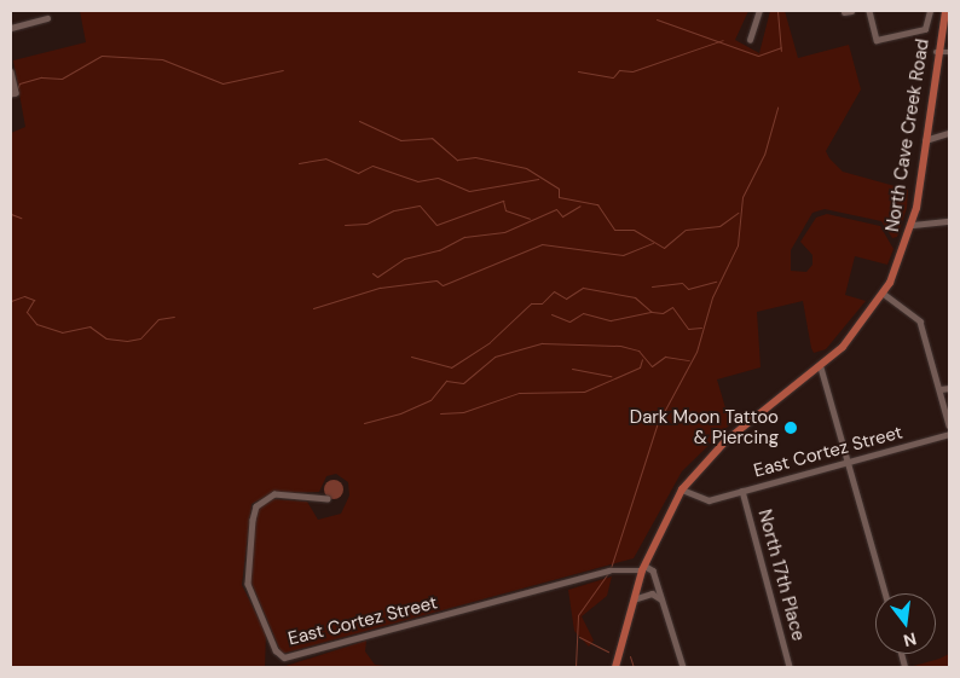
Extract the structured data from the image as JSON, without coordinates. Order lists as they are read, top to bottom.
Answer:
{
  "streets": {
    "main road": ["North Cave Creek Road"],
    "street": ["East Cortez Street", "North 17th Place"]
  },
  "crossings": [
    ["North Cave Creek Road", "East Cortez Street"],
    ["East Cortez Street", "North 17th Place"]
  ],
  "places": ["Dark Moon Tattoo & Piercing"],
  "north": "bottom"
}
